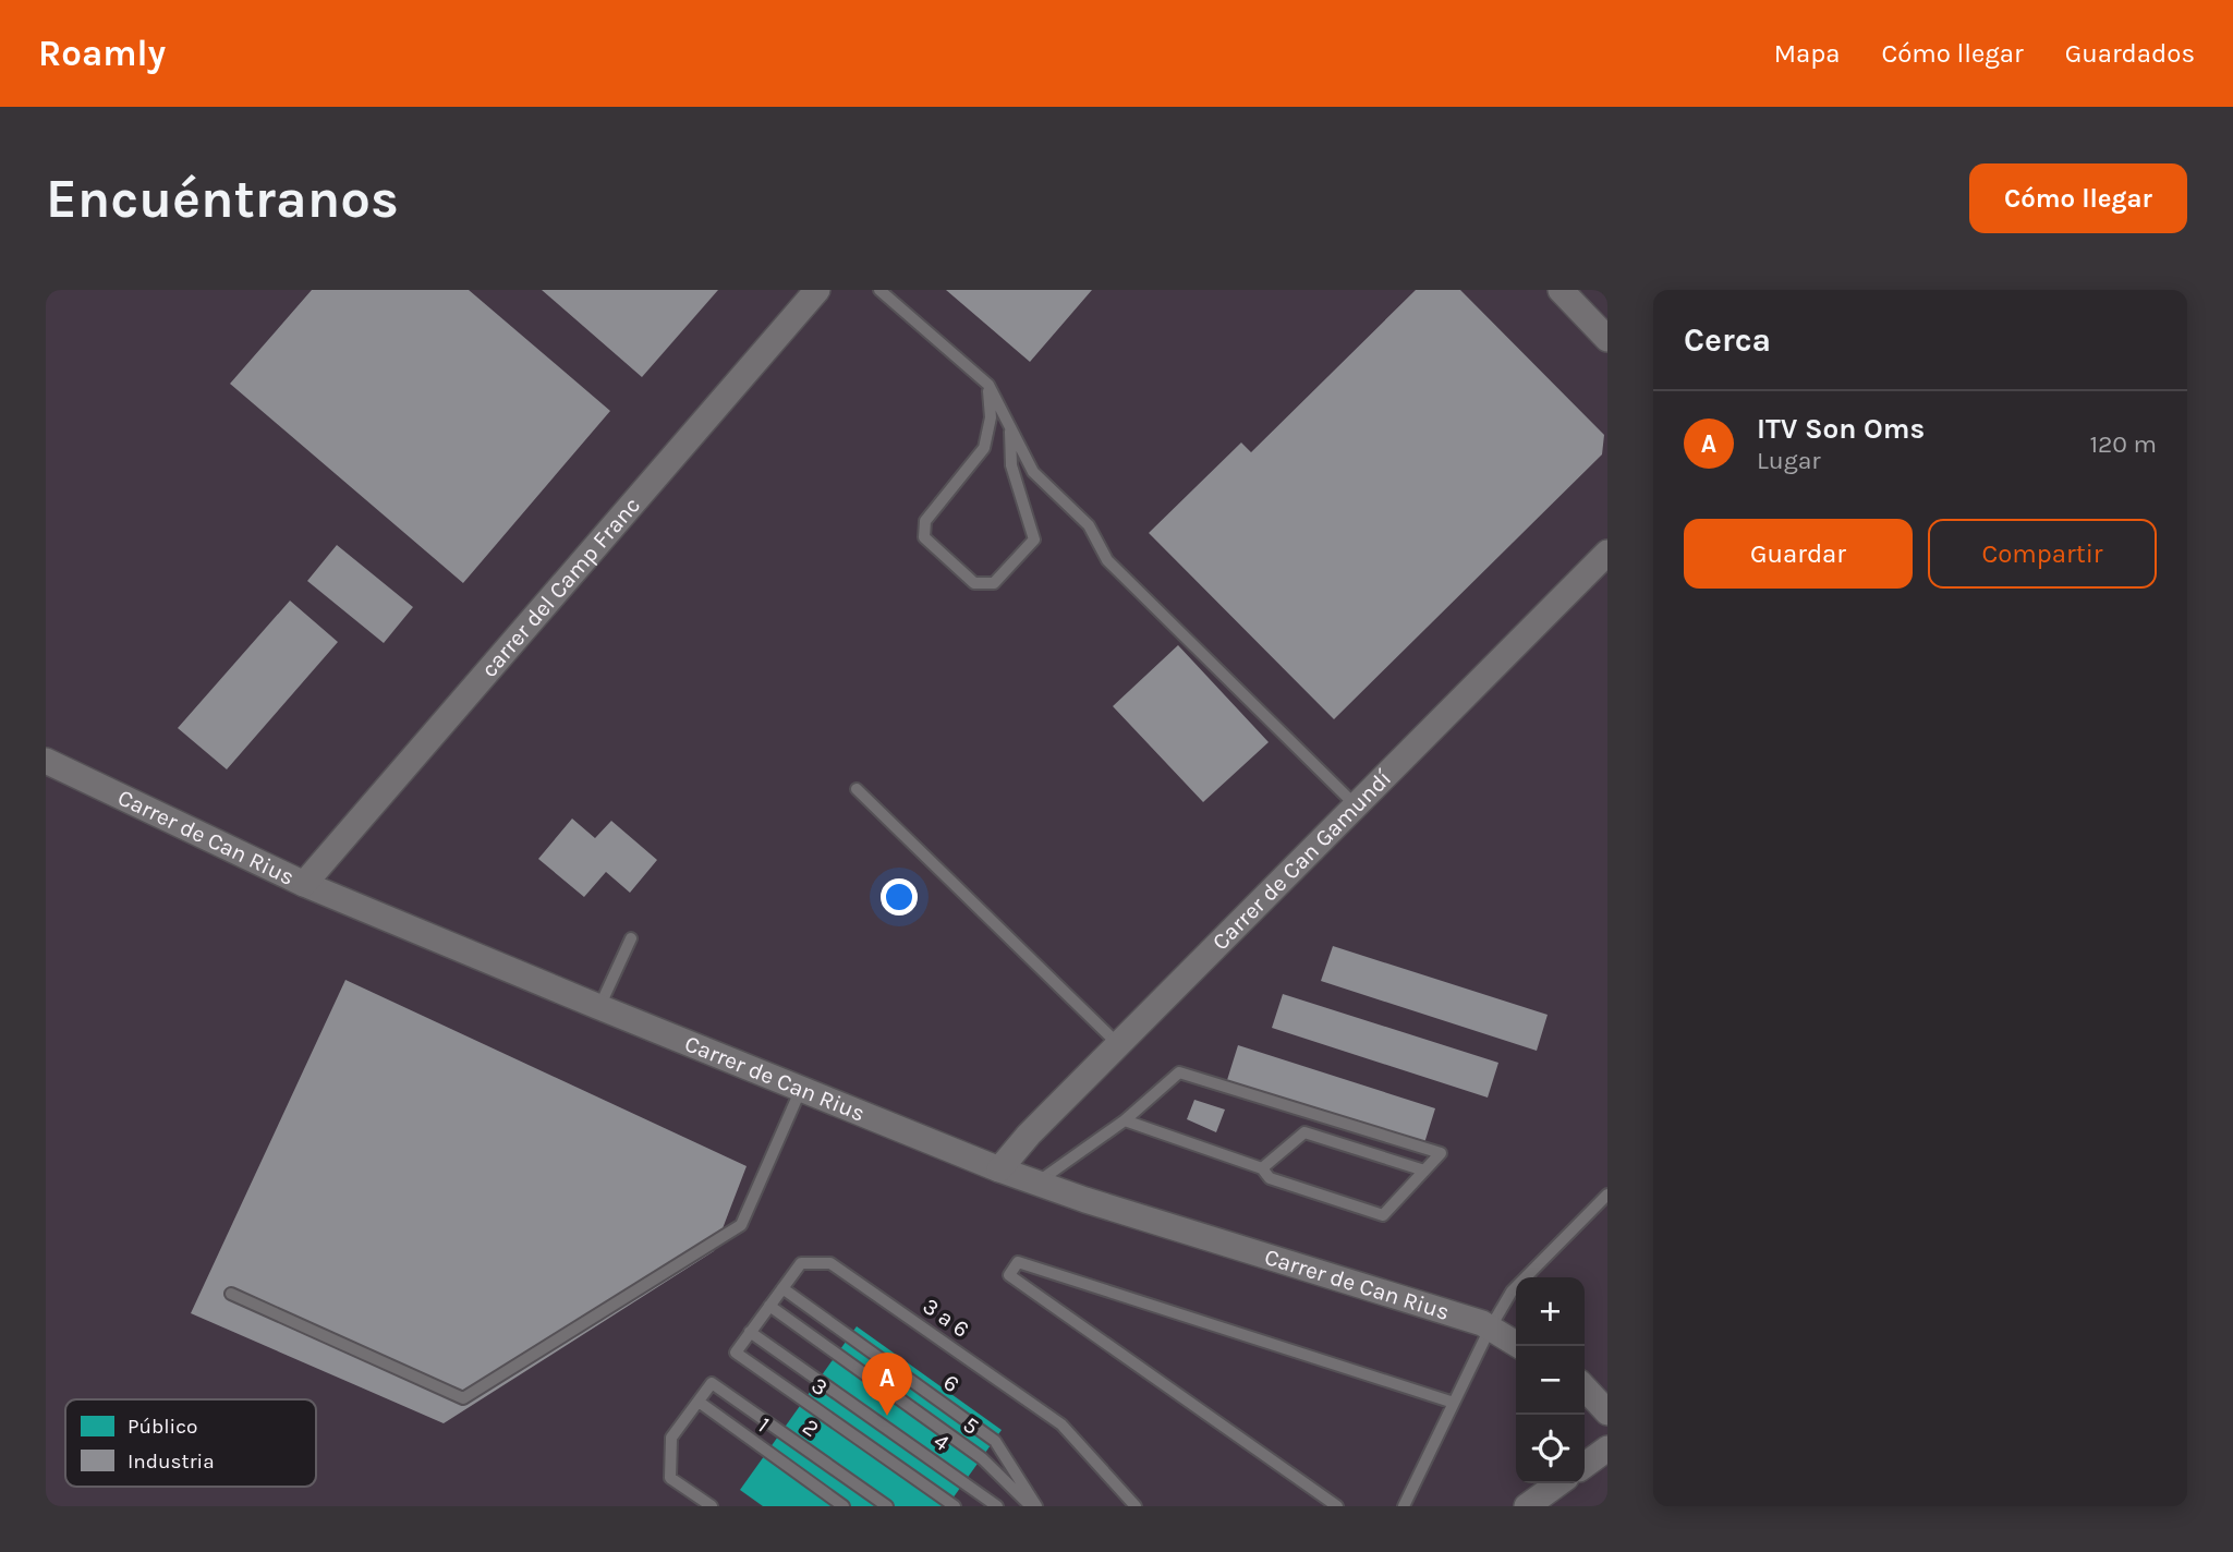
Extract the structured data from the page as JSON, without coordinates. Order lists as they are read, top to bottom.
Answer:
{
  "streets": {
    "street": ["carrer del Camp Franc", "Carrer de Can Rius", "Carrer de Can Gamundí"],
    "lane": [
      "3 a 6",
      "6",
      "3",
      "1",
      "5",
      "2",
      "4"
    ]
  },
  "crossings": [
    ["carrer del Camp Franc", "Carrer de Can Rius"],
    ["Carrer de Can Rius", "Carrer de Can Gamundí"],
    ["3 a 6", "6"],
    ["3 a 6", "3"],
    ["3 a 6", "5"],
    ["3 a 6", "4"],
    ["6", "5"],
    ["1", "2"]
  ],
  "legend": ["Público", "Industria"],
  "page": {
    "header": "Roamly",
    "nav": ["Mapa", "Cómo llegar", "Guardados"],
    "buttons": [
      "Cómo llegar",
      ["Guardar", "Compartir"]
    ],
    "title": "Encuéntranos",
    "heading": "Cerca",
    "list": [
      {
        "mark": "A",
        "name": "ITV Son Oms",
        "note": "Lugar",
        "value": "120 m"
      }
    ],
    "map_buttons": ["+", "−"],
    "pins": "A"
  }
}
